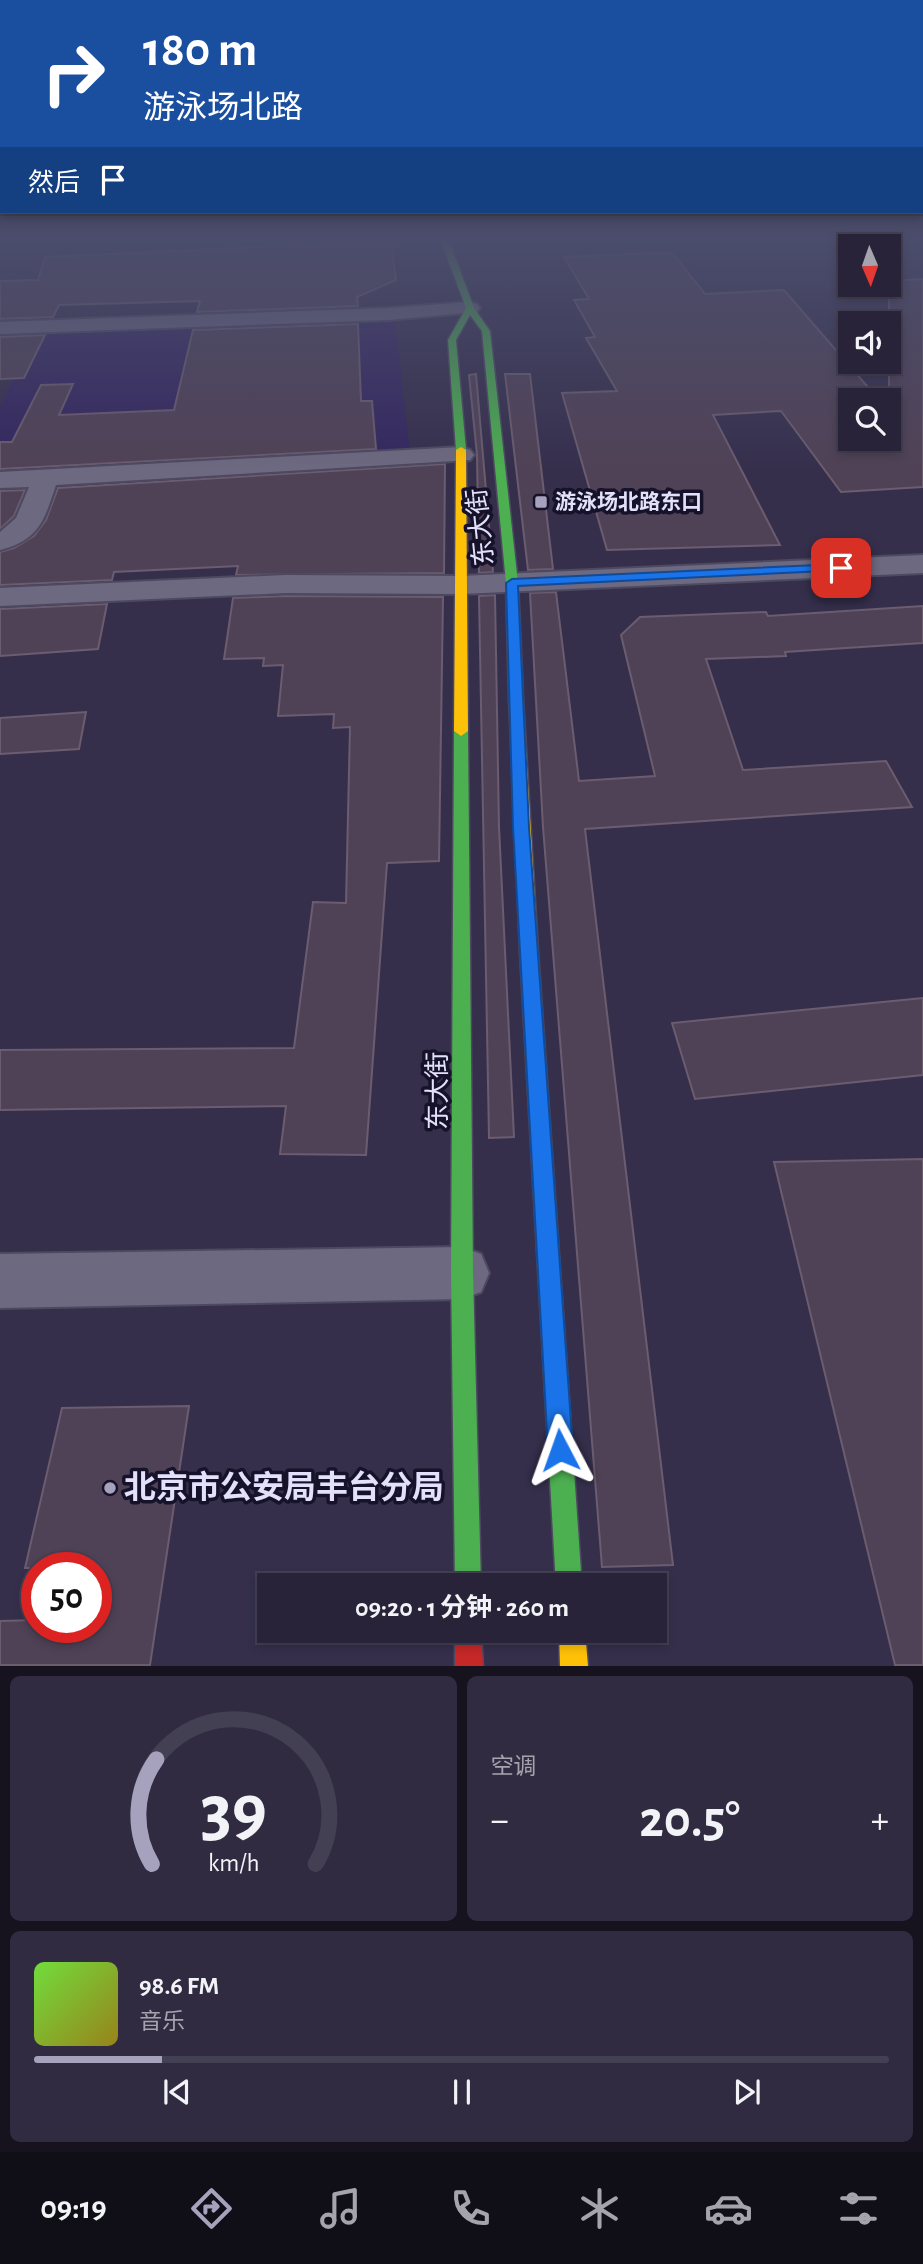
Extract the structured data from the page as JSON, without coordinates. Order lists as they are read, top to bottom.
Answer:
{
  "streets": {
    "main road": ["东大街"]
  },
  "places": {
    "transit": ["游泳场北路东口"],
    "other": ["北京市公安局丰台分局"]
  },
  "north": "bottom",
  "page": {
    "turn": ["180 m", "游泳场北路"],
    "then": "然后",
    "limit": "50",
    "trip": "09:20 · 1 分钟 · 260 m",
    "tile": "空调",
    "heat": ["−", "20.5°", "+"],
    "song": ["98.6 FM", "音乐"],
    "tabs": "09:19",
    "gauge": ["39", "km/h"]
  }
}
